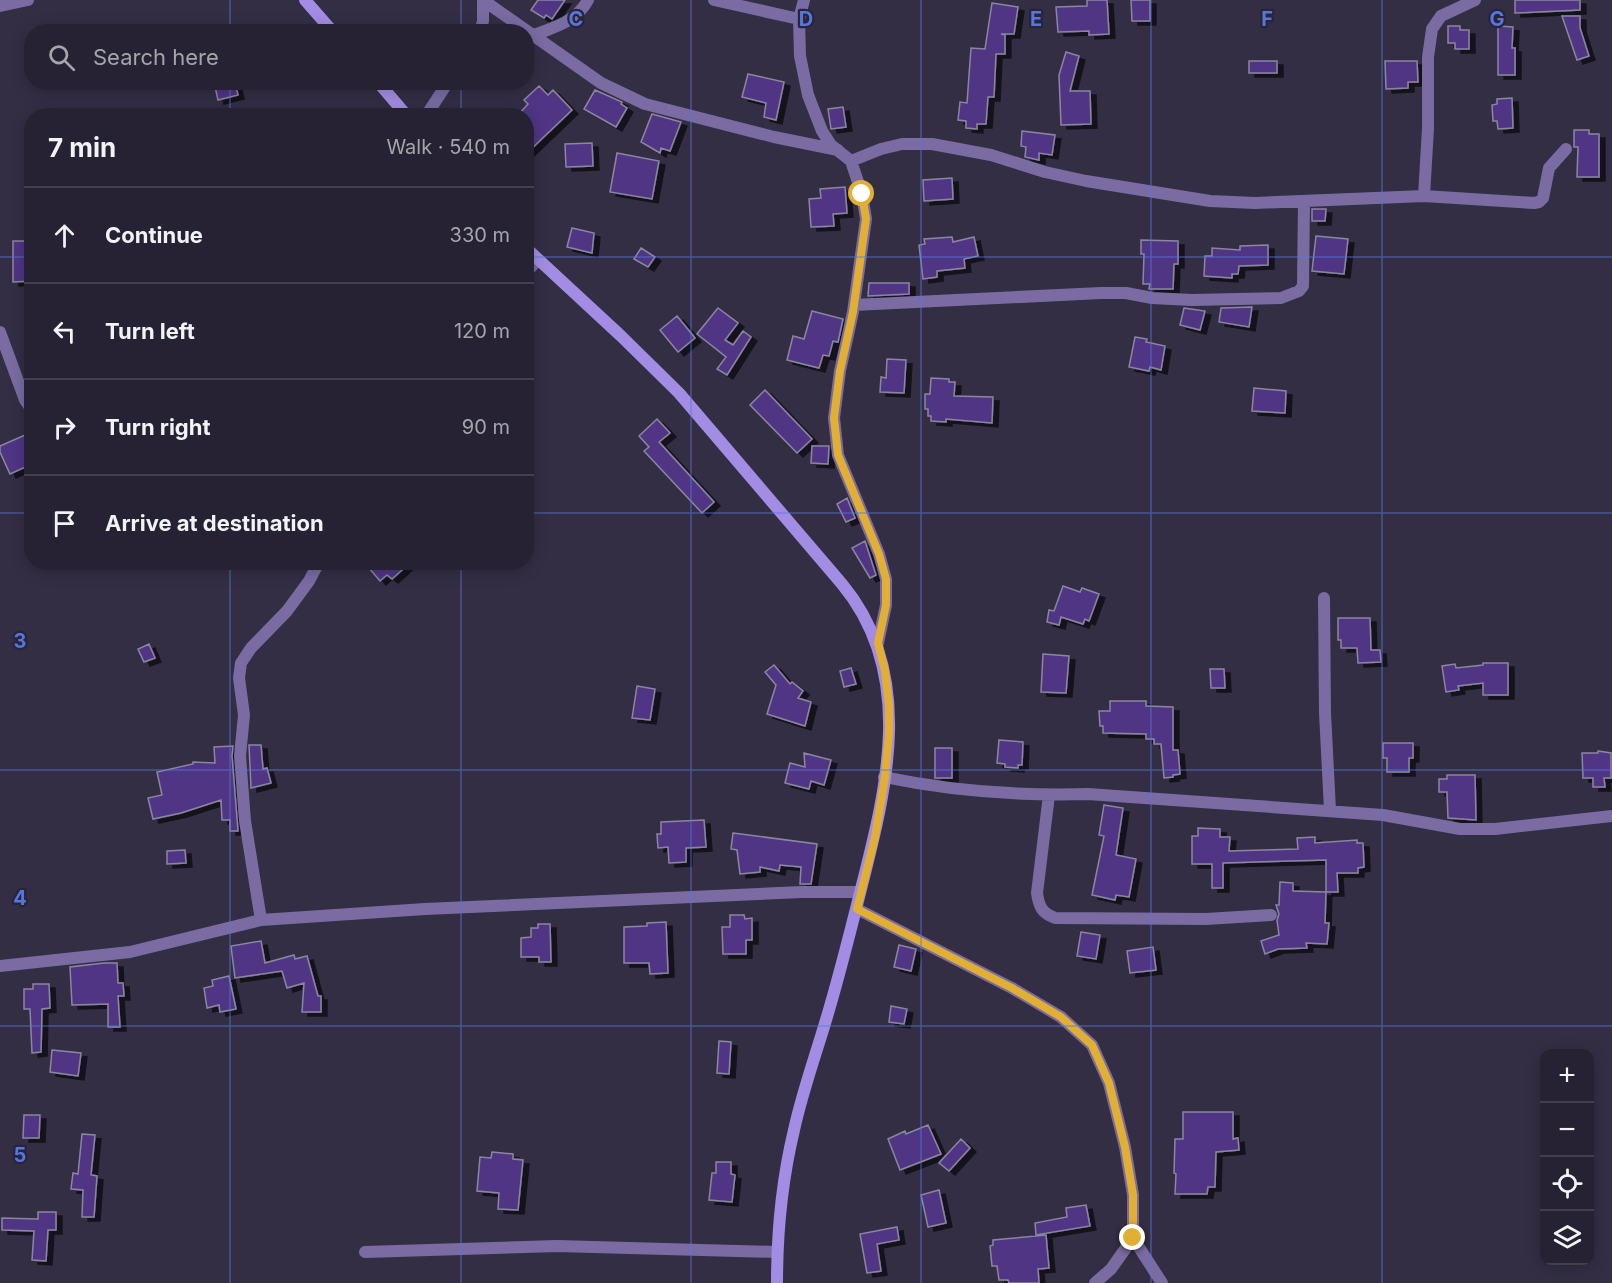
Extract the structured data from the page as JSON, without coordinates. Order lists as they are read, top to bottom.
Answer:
{
  "page": {
    "search": "Search here",
    "heading": ["7 min", "Walk · 540 m"],
    "list": [
      ["Continue", "330 m"],
      ["Turn left", "120 m"],
      ["Turn right", "90 m"],
      "Arrive at destination"
    ],
    "map_buttons": ["+", "−"]
  },
  "grid": {
    "columns": [
      "C",
      "D",
      "E",
      "F",
      "G"
    ],
    "rows": ["3", "4", "5"]
  }
}
